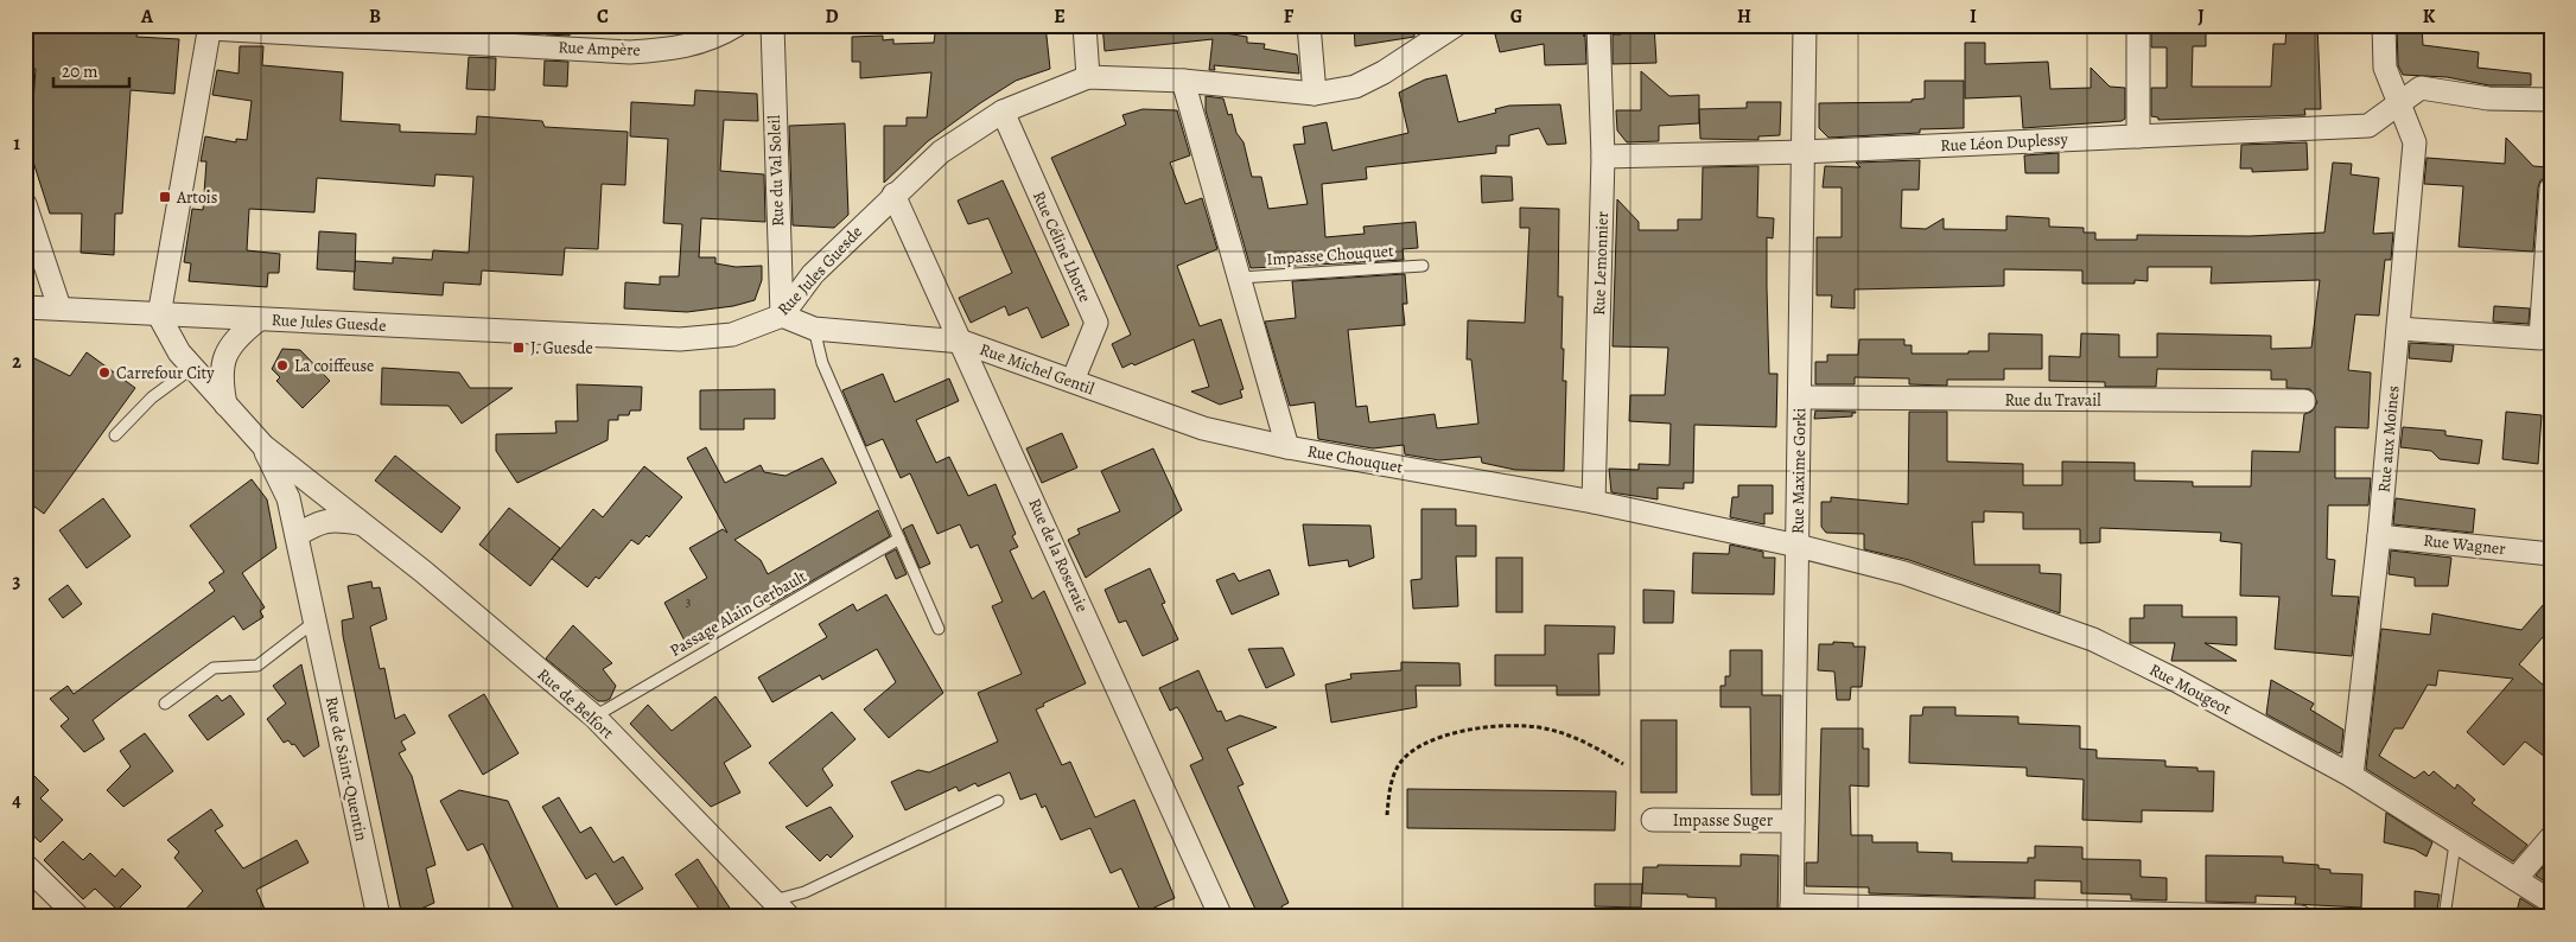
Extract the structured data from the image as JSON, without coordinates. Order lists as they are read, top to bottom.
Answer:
{
  "streets": {
    "street": [
      "Rue Ampère",
      "Rue Léon Duplessy",
      "Rue du Val Soleil",
      "Rue Céline Lhotte",
      "Rue Lemonnier",
      "Rue Jules Guesde",
      "Rue Michel Gentil",
      "Rue du Travail",
      "Rue aux Moines",
      "Rue Chouquet",
      "Rue Maxime Gorki",
      "Rue Wagner",
      "Rue de la Roseraie",
      "Rue Mougeot",
      "Rue de Belfort",
      "Rue de Saint-Quentin",
      "Impasse Suger"
    ],
    "lane": ["Impasse Chouquet", "Passage Alain Gerbault"]
  },
  "crossings": [
    ["Rue Léon Duplessy", "Rue Lemonnier"],
    ["Rue Léon Duplessy", "Rue aux Moines"],
    ["Rue Léon Duplessy", "Rue Maxime Gorki"],
    ["Rue du Val Soleil", "Rue Jules Guesde"],
    ["Rue du Val Soleil", "Rue Michel Gentil"],
    ["Rue Céline Lhotte", "Rue Jules Guesde"],
    ["Rue Céline Lhotte", "Rue Michel Gentil"],
    ["Impasse Chouquet", "Rue Chouquet"],
    ["Rue Lemonnier", "Rue Chouquet"],
    ["Rue Jules Guesde", "Rue Michel Gentil"],
    ["Rue Jules Guesde", "Rue Chouquet"],
    ["Rue Jules Guesde", "Rue de la Roseraie"],
    ["Rue Jules Guesde", "Rue de Belfort"],
    ["Rue Michel Gentil", "Rue Chouquet"],
    ["Rue Michel Gentil", "Rue de la Roseraie"],
    ["Rue du Travail", "Rue Maxime Gorki"],
    ["Rue aux Moines", "Rue Wagner"],
    ["Rue aux Moines", "Rue Mougeot"],
    ["Rue Chouquet", "Rue Maxime Gorki"],
    ["Rue Chouquet", "Rue Mougeot"],
    ["Rue Maxime Gorki", "Rue Mougeot"],
    ["Rue Maxime Gorki", "Impasse Suger"],
    ["Passage Alain Gerbault", "Rue de Belfort"],
    ["Rue de Belfort", "Rue de Saint-Quentin"]
  ],
  "places": {
    "transit": ["Artois", "J. Guesde"],
    "other": ["La coiffeuse", "Carrefour City"]
  },
  "house_numbers": ["3"],
  "scale_bar": "20 m",
  "grid": {
    "columns": [
      "A",
      "B",
      "C",
      "D",
      "E",
      "F",
      "G",
      "H",
      "I",
      "J",
      "K"
    ],
    "rows": [
      "1",
      "2",
      "3",
      "4"
    ]
  }
}
